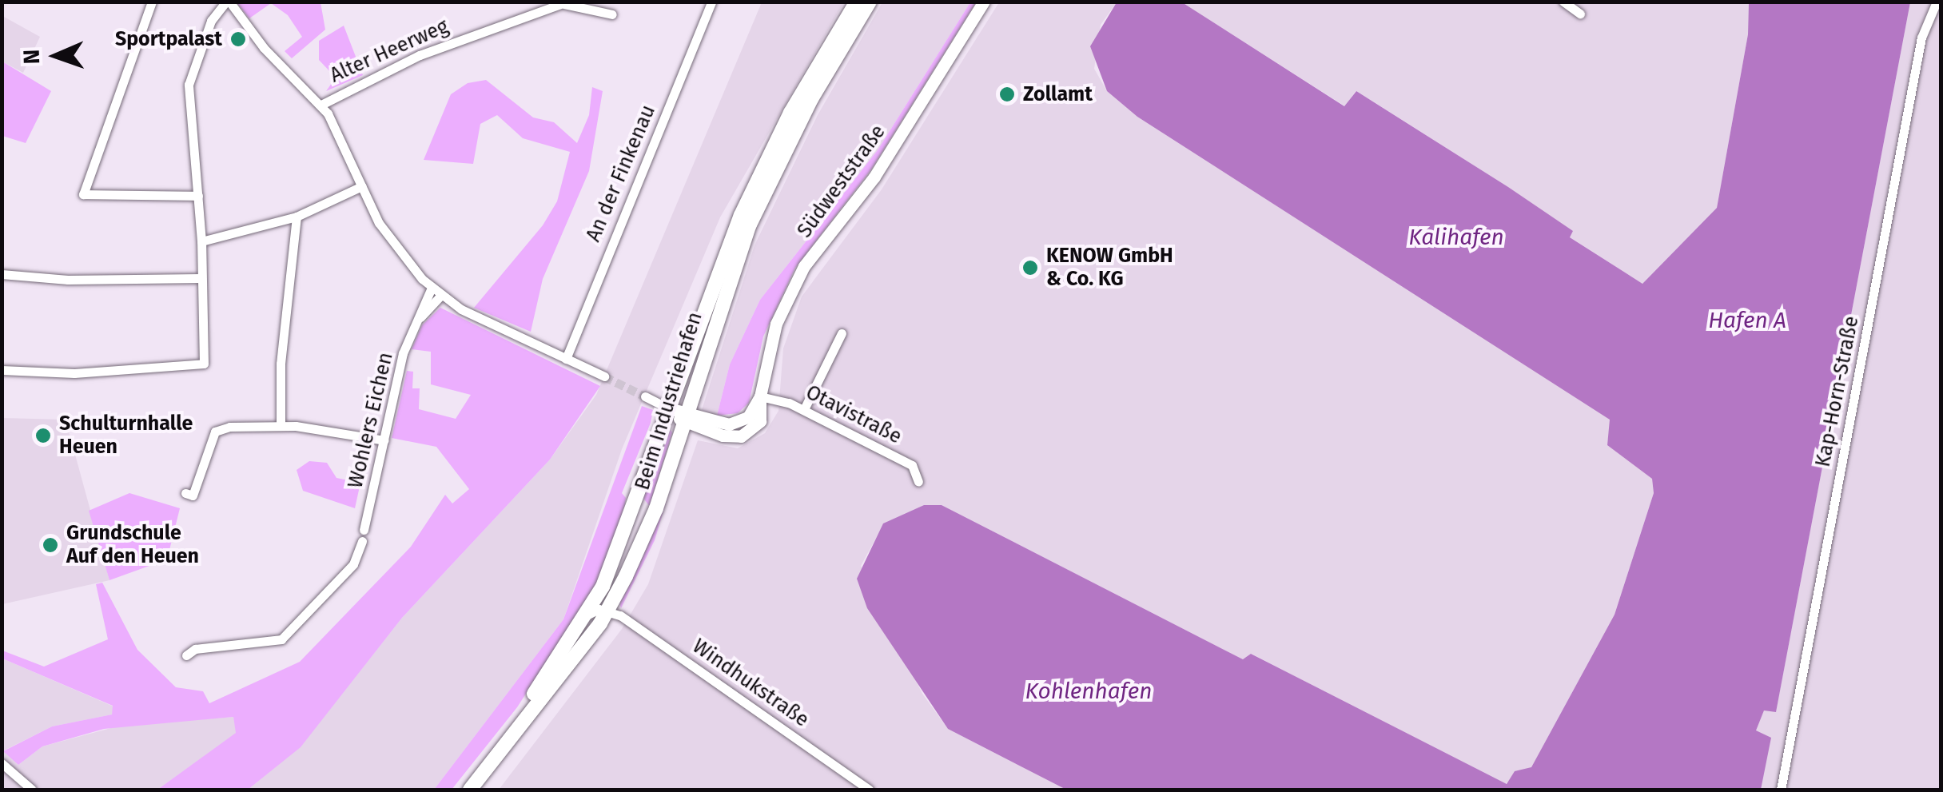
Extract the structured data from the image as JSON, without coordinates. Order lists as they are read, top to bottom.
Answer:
{
  "streets": {
    "main road": ["Beim Industriehafen"],
    "street": [
      "Alter Heerweg",
      "An der Finkenau",
      "Südweststraße",
      "Kap-Horn-Straße",
      "Otavistraße",
      "Wohlers Eichen",
      "Windhukstraße"
    ]
  },
  "crossings": [
    ["Südweststraße", "Otavistraße"],
    ["Beim Industriehafen", "Windhukstraße"]
  ],
  "water": ["Kalihafen", "Hafen A", "Kohlenhafen"],
  "places": [
    "Sportpalast",
    "Zollamt",
    "KENOW GmbH & Co. KG",
    "Schulturnhalle Heuen",
    "Grundschule Auf den Heuen"
  ],
  "north": "left"
}
